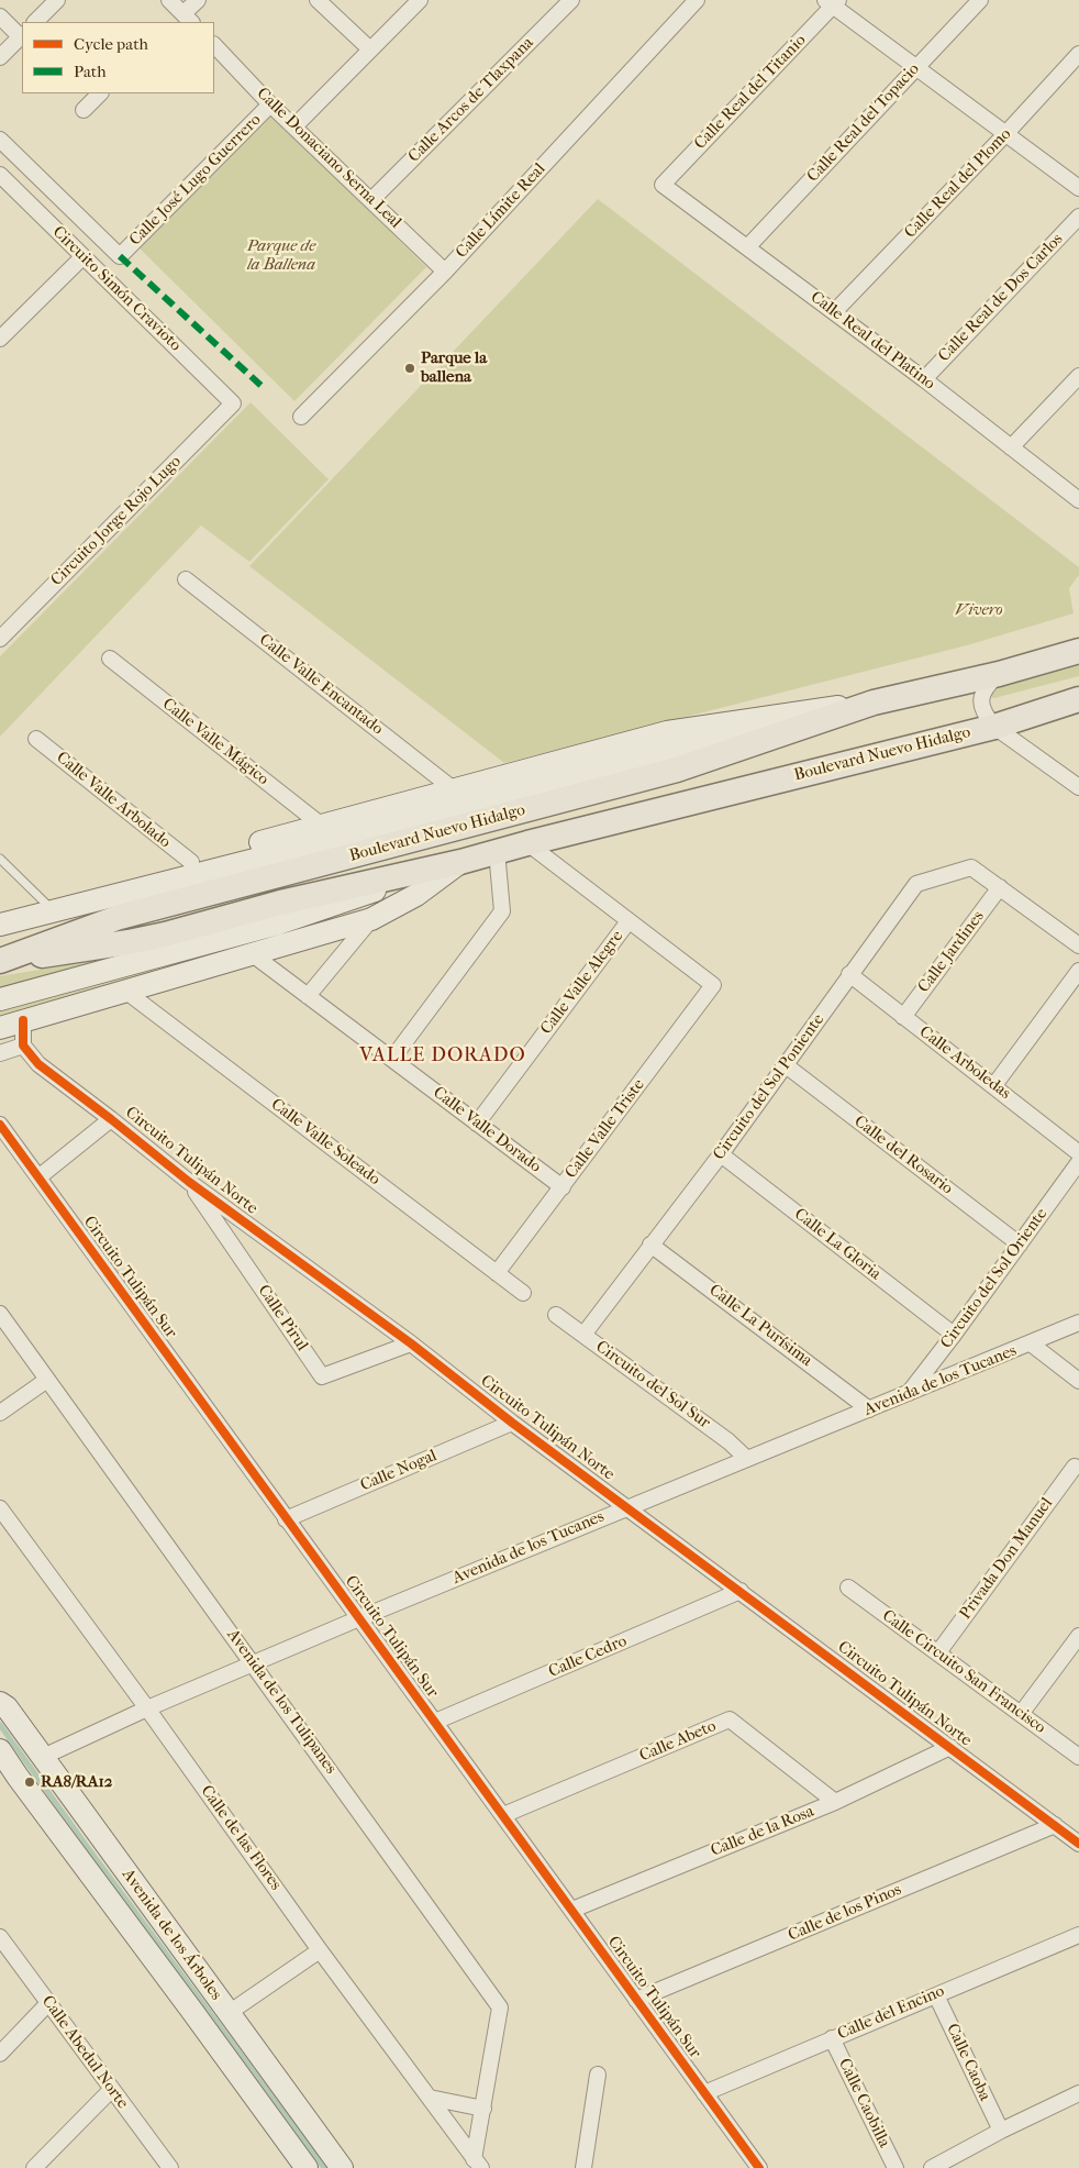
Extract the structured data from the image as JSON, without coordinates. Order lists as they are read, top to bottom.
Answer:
{
  "streets": {
    "main road": ["Boulevard Nuevo Hidalgo", "Avenida de los Árboles"],
    "street": [
      "Calle Real del Titanio",
      "Calle Arcos de Tlaxpana",
      "Calle Real del Topacio",
      "Calle Donaciano Serna Leal",
      "Calle José Lugo Guerrero",
      "Calle Real del Plomo",
      "Calle Límite Real",
      "Circuito Simón Cravioto",
      "Calle Real de Dos Carlos",
      "Calle Real del Platino",
      "Circuito Jorge Rojo Lugo",
      "Calle Valle Encantado",
      "Calle Valle Mágico",
      "Calle Valle Arbolado",
      "Calle Jardines",
      "Calle Valle Alegre",
      "Calle Arboledas",
      "Circuito del Sol Poniente",
      "Calle Valle Triste",
      "Calle Valle Dorado",
      "Calle Valle Soleado",
      "Calle del Rosario",
      "Circuito Tulipán Norte",
      "Calle La Gloria",
      "Circuito Tulipán Sur",
      "Circuito del Sol Oriente",
      "Calle Pirul",
      "Calle La Purísima",
      "Avenida de los Tucanes",
      "Circuito del Sol Sur",
      "Calle Nogal",
      "Privada Don Manuel",
      "Calle Cedro",
      "Calle Circuito San Francisco",
      "Avenida de los Tulipanes",
      "Calle Abeto",
      "Calle de la Rosa",
      "Calle de las Flores",
      "Calle de los Pinos",
      "Calle del Encino",
      "Calle Abedul Norte",
      "Calle Caoba",
      "Calle Caobilla"
    ]
  },
  "crossings": [
    ["Calle Real del Titanio", "Calle Real del Platino"],
    ["Calle Arcos de Tlaxpana", "Calle Donaciano Serna Leal"],
    ["Calle Real del Topacio", "Calle Real del Platino"],
    ["Calle Donaciano Serna Leal", "Calle José Lugo Guerrero"],
    ["Calle Donaciano Serna Leal", "Calle Límite Real"],
    ["Calle José Lugo Guerrero", "Circuito Simón Cravioto"],
    ["Calle Real del Plomo", "Calle Real del Platino"],
    ["Circuito Simón Cravioto", "Circuito Jorge Rojo Lugo"],
    ["Calle Real de Dos Carlos", "Calle Real del Platino"],
    ["Calle Valle Encantado", "Boulevard Nuevo Hidalgo"],
    ["Calle Valle Mágico", "Boulevard Nuevo Hidalgo"],
    ["Boulevard Nuevo Hidalgo", "Calle Valle Arbolado"],
    ["Calle Jardines", "Calle Arboledas"],
    ["Calle Jardines", "Circuito del Sol Poniente"],
    ["Calle Valle Alegre", "Calle Valle Triste"],
    ["Calle Valle Alegre", "Calle Valle Dorado"],
    ["Calle Arboledas", "Circuito del Sol Poniente"],
    ["Circuito del Sol Poniente", "Calle del Rosario"],
    ["Circuito del Sol Poniente", "Calle La Gloria"],
    ["Circuito del Sol Poniente", "Calle La Purísima"],
    ["Circuito del Sol Poniente", "Circuito del Sol Sur"],
    ["Calle Valle Triste", "Calle Valle Dorado"],
    ["Calle Valle Triste", "Calle Valle Soleado"],
    ["Calle del Rosario", "Circuito del Sol Oriente"],
    ["Circuito Tulipán Norte", "Calle Pirul"],
    ["Circuito Tulipán Norte", "Avenida de los Tucanes"],
    ["Circuito Tulipán Norte", "Calle Nogal"],
    ["Circuito Tulipán Norte", "Calle Cedro"],
    ["Circuito Tulipán Norte", "Calle de la Rosa"],
    ["Circuito Tulipán Norte", "Calle de los Pinos"],
    ["Calle La Gloria", "Circuito del Sol Oriente"],
    ["Circuito Tulipán Sur", "Avenida de los Tucanes"],
    ["Circuito Tulipán Sur", "Calle Nogal"],
    ["Circuito Tulipán Sur", "Calle Cedro"],
    ["Circuito Tulipán Sur", "Calle Abeto"],
    ["Circuito Tulipán Sur", "Calle de la Rosa"],
    ["Circuito Tulipán Sur", "Calle de los Pinos"],
    ["Circuito Tulipán Sur", "Calle del Encino"],
    ["Circuito del Sol Oriente", "Avenida de los Tucanes"],
    ["Calle La Purísima", "Avenida de los Tucanes"],
    ["Avenida de los Tucanes", "Circuito del Sol Sur"],
    ["Avenida de los Tucanes", "Avenida de los Tulipanes"],
    ["Avenida de los Tucanes", "Calle de las Flores"],
    ["Avenida de los Tucanes", "Avenida de los Árboles"],
    ["Privada Don Manuel", "Calle Circuito San Francisco"],
    ["Avenida de los Tulipanes", "Calle de las Flores"],
    ["Calle Abeto", "Calle de la Rosa"],
    ["Calle del Encino", "Calle Caoba"],
    ["Calle del Encino", "Calle Caobilla"]
  ],
  "districts": ["VALLE DORADO"],
  "parks": ["Parque de la Ballena", "Vivero"],
  "places": ["Parque la ballena", "RA8/RA12"],
  "legend": ["Cycle path", "Path"]
}
